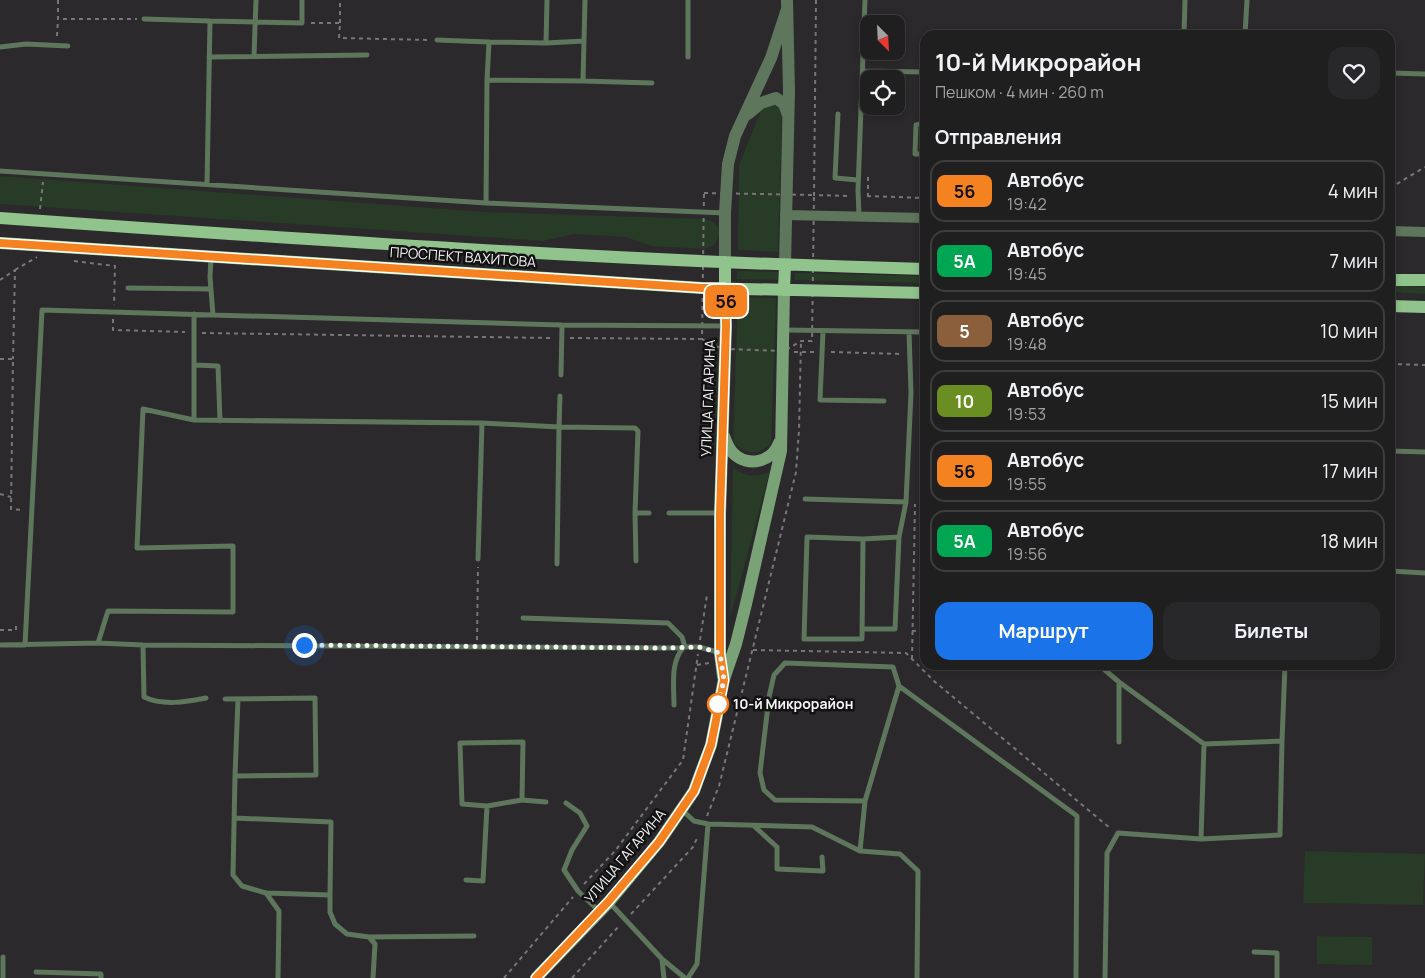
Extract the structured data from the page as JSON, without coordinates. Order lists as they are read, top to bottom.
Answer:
{
  "streets": {
    "main road": ["ПРОСПЕКТ ВАХИТОВА", "УЛИЦА ГАГАРИНА"]
  },
  "crossings": [
    ["ПРОСПЕКТ ВАХИТОВА", "УЛИЦА ГАГАРИНА"]
  ],
  "places": ["10-й Микрорайон"],
  "lines": ["bus line 56"],
  "north": "bottom right",
  "page": {
    "on_map": "56",
    "heading": [
      ["10-й Микрорайон", "Пешком · 4 мин · 260 m"],
      "Отправления"
    ],
    "list": [
      {
        "mark": "56",
        "name": "Автобус",
        "note": "19:42",
        "value": "4 мин"
      },
      {
        "mark": "5А",
        "name": "Автобус",
        "note": "19:45",
        "value": "7 мин"
      },
      {
        "mark": "5",
        "name": "Автобус",
        "note": "19:48",
        "value": "10 мин"
      },
      {
        "mark": "10",
        "name": "Автобус",
        "note": "19:53",
        "value": "15 мин"
      },
      {
        "mark": "56",
        "name": "Автобус",
        "note": "19:55",
        "value": "17 мин"
      },
      {
        "mark": "5А",
        "name": "Автобус",
        "note": "19:56",
        "value": "18 мин"
      }
    ],
    "buttons": ["Маршрут", "Билеты"]
  }
}
